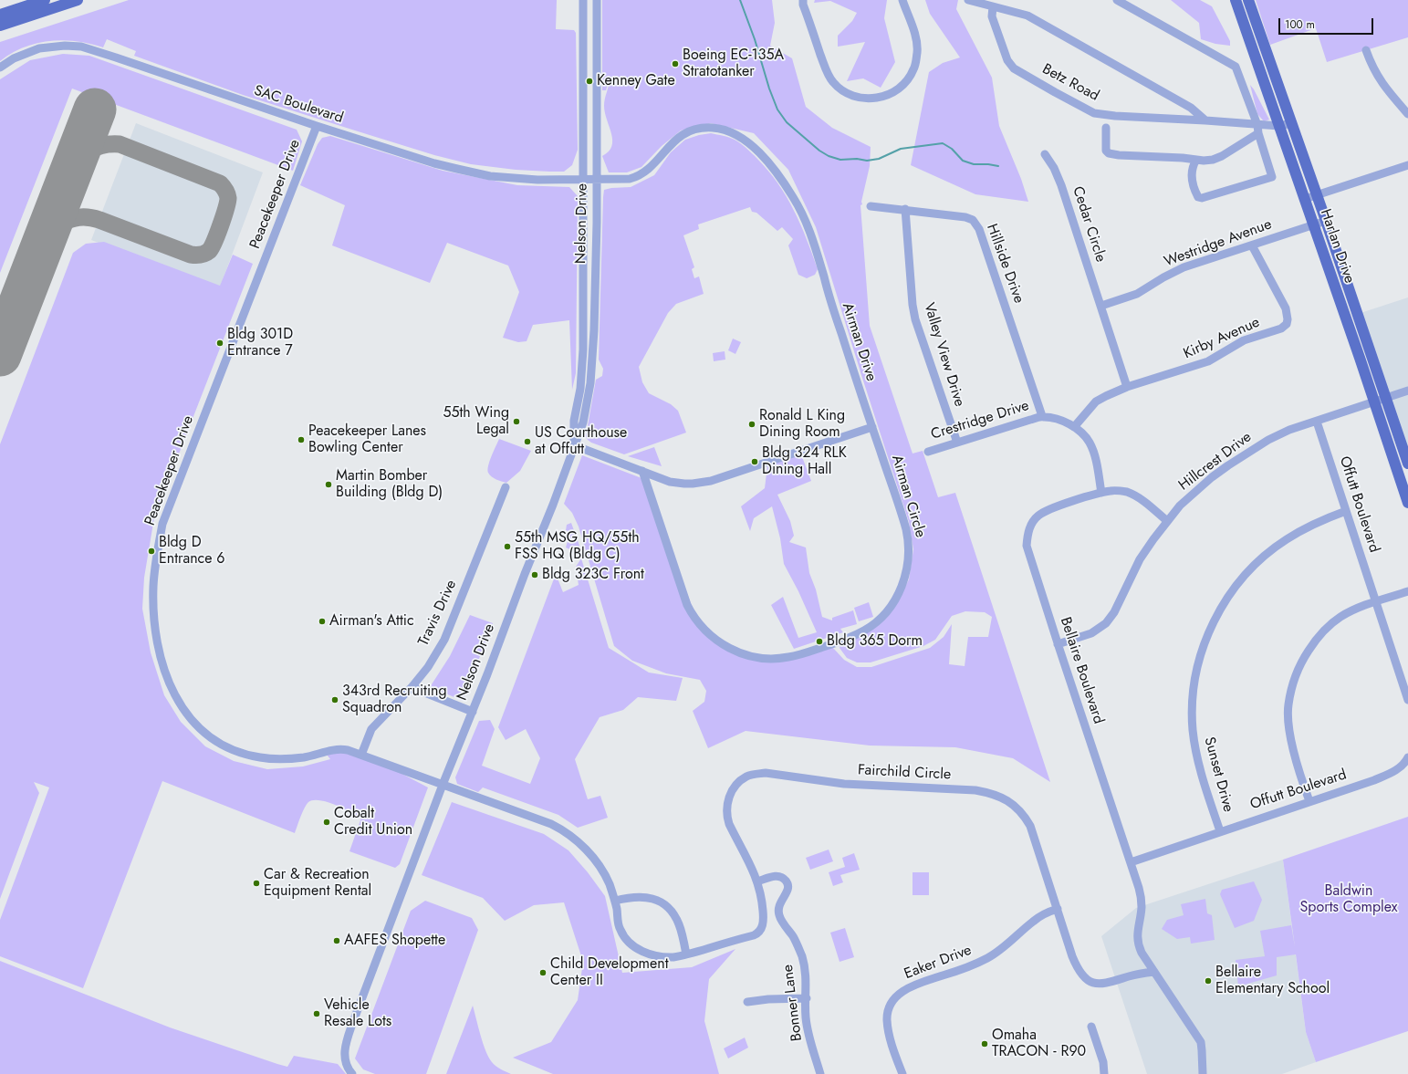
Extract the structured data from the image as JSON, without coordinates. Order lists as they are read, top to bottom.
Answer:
{
  "streets": {
    "main road": ["Harlan Drive"],
    "street": [
      "Betz Road",
      "SAC Boulevard",
      "Peacekeeper Drive",
      "Nelson Drive",
      "Cedar Circle",
      "Westridge Avenue",
      "Hillside Drive",
      "Kirby Avenue",
      "Airman Drive",
      "Valley View Drive",
      "Crestridge Drive",
      "Hillcrest Drive",
      "Airman Circle",
      "Offutt Boulevard",
      "Travis Drive",
      "Bellaire Boulevard",
      "Fairchild Circle",
      "Sunset Drive",
      "Eaker Drive",
      "Bonner Lane"
    ]
  },
  "crossings": [
    ["Betz Road", "Harlan Drive"],
    ["SAC Boulevard", "Peacekeeper Drive"],
    ["SAC Boulevard", "Nelson Drive"],
    ["SAC Boulevard", "Airman Drive"],
    ["Peacekeeper Drive", "Nelson Drive"],
    ["Peacekeeper Drive", "Travis Drive"],
    ["Nelson Drive", "Airman Drive"],
    ["Cedar Circle", "Westridge Avenue"],
    ["Cedar Circle", "Kirby Avenue"],
    ["Westridge Avenue", "Harlan Drive"],
    ["Westridge Avenue", "Kirby Avenue"],
    ["Harlan Drive", "Hillcrest Drive"],
    ["Hillside Drive", "Valley View Drive"],
    ["Hillside Drive", "Crestridge Drive"],
    ["Kirby Avenue", "Crestridge Drive"],
    ["Airman Drive", "Airman Circle"],
    ["Valley View Drive", "Crestridge Drive"],
    ["Crestridge Drive", "Bellaire Boulevard"],
    ["Hillcrest Drive", "Offutt Boulevard"],
    ["Hillcrest Drive", "Bellaire Boulevard"],
    ["Offutt Boulevard", "Bellaire Boulevard"],
    ["Offutt Boulevard", "Sunset Drive"],
    ["Bellaire Boulevard", "Fairchild Circle"],
    ["Fairchild Circle", "Eaker Drive"],
    ["Fairchild Circle", "Bonner Lane"]
  ],
  "parks": ["Baldwin Sports Complex"],
  "places": [
    "Boeing EC-135A Stratotanker",
    "Kenney Gate",
    "Bldg 301D Entrance 7",
    "55th Wing Legal",
    "Ronald L King Dining Room",
    "Peacekeeper Lanes Bowling Center",
    "US Courthouse at Offutt",
    "Bldg 324 RLK Dining Hall",
    "Martin Bomber Building (Bldg D)",
    "55th MSG HQ/55th FSS HQ (Bldg C)",
    "Bldg D Entrance 6",
    "Bldg 323C Front",
    "Airman's Attic",
    "Bldg 365 Dorm",
    "343rd Recruiting Squadron",
    "Cobalt Credit Union",
    "Car & Recreation Equipment Rental",
    "AAFES Shopette",
    "Child Development Center II",
    "Bellaire Elementary School",
    "Vehicle Resale Lots",
    "Omaha TRACON - R90"
  ],
  "scale_bar": "100 m"
}
